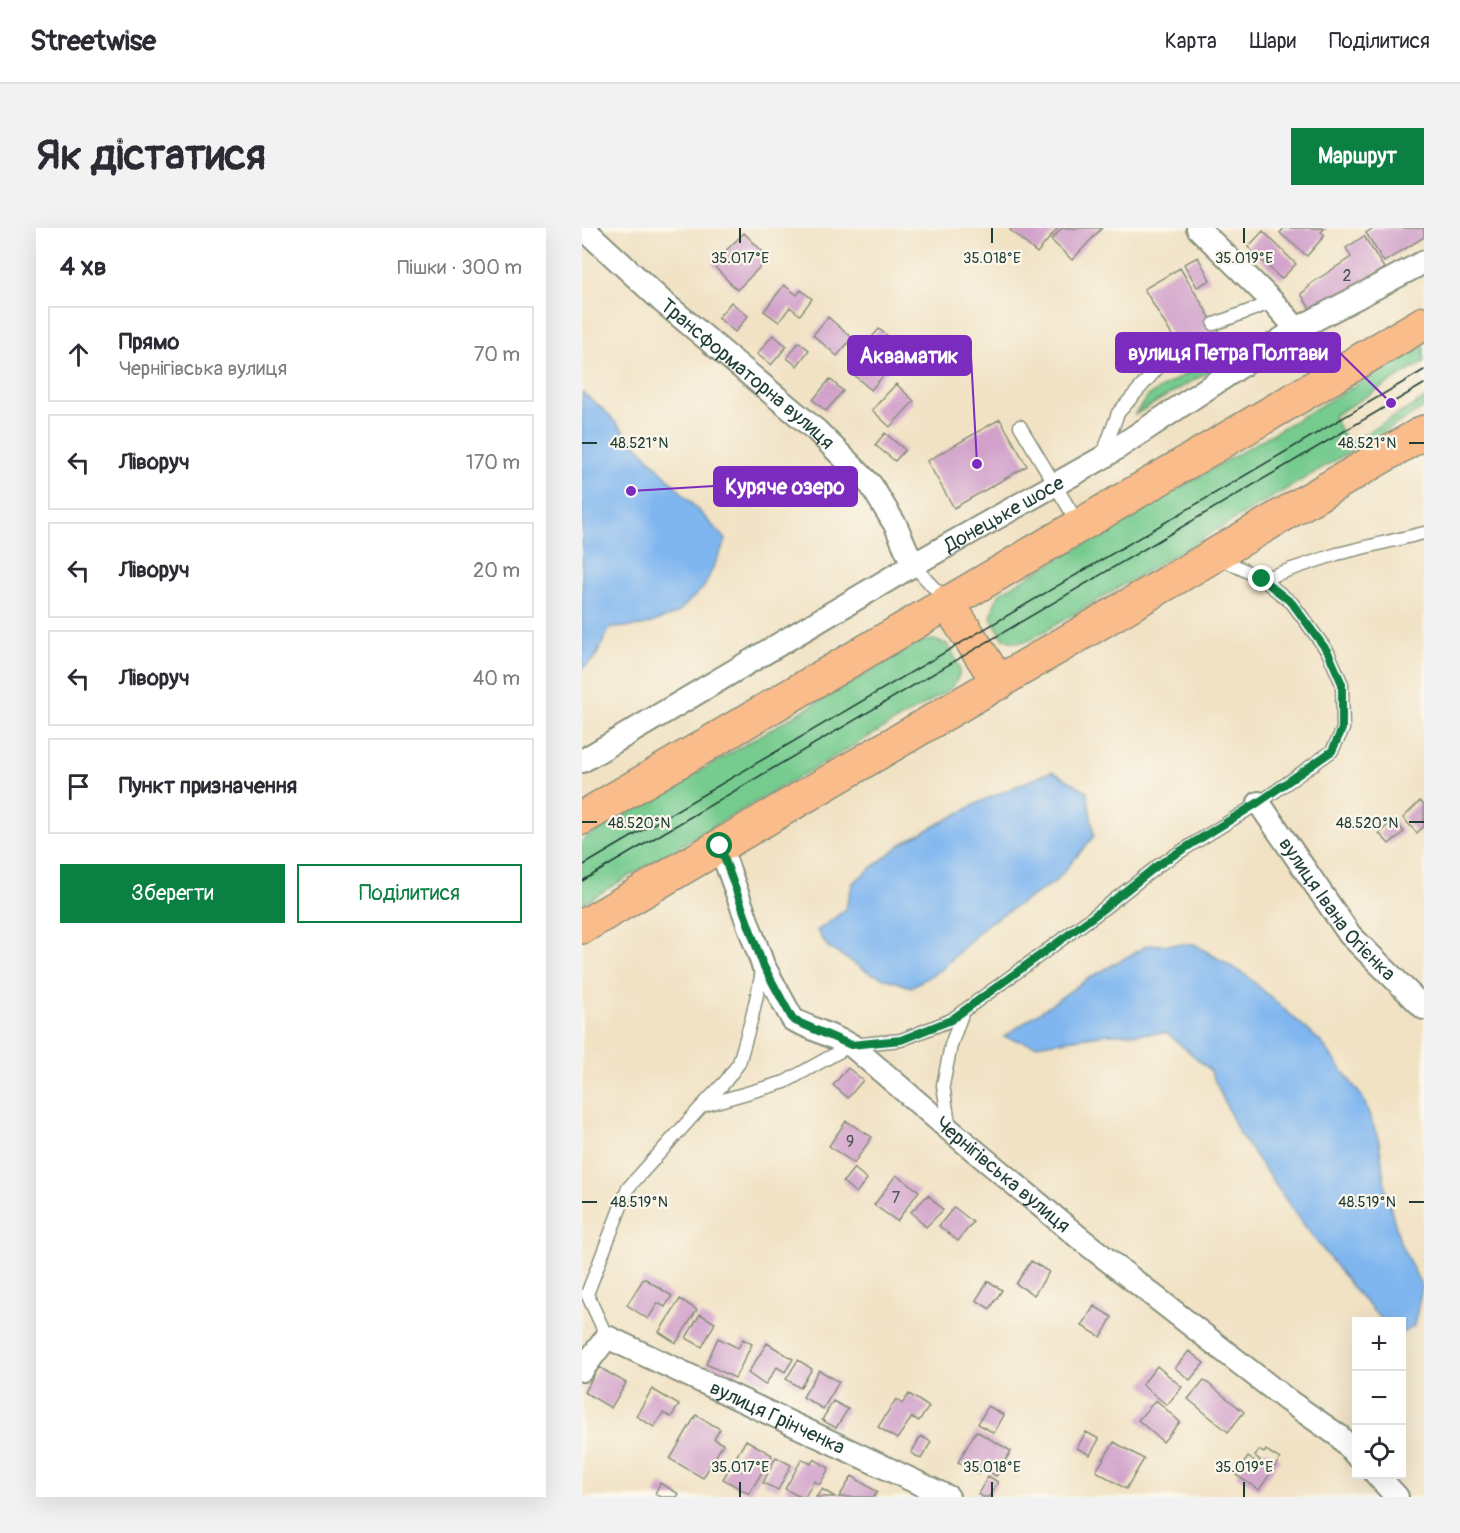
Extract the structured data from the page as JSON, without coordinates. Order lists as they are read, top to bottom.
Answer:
{
  "streets": {
    "street": [
      "Трансформаторна вулиця",
      "Донецьке шосе",
      "вулиця Івана Огієнка",
      "Чернігівська вулиця",
      "вулиця Грінченка"
    ]
  },
  "crossings": [
    ["Трансформаторна вулиця", "Донецьке шосе"]
  ],
  "places": ["вулиця Петра Полтави", "Акваматик", "Куряче озеро"],
  "house_numbers": ["2", "9", "7"],
  "page": {
    "header": "Streetwise",
    "nav": ["Карта", "Шари", "Поділитися"],
    "buttons": [
      "Маршрут",
      ["Зберегти", "Поділитися"]
    ],
    "title": "Як дістатися",
    "heading": ["4 хв", "Пішки · 300 m"],
    "list": [
      ["Прямо", "Чернігівська вулиця", "70 m"],
      ["Ліворуч", "170 m"],
      ["Ліворуч", "20 m"],
      ["Ліворуч", "40 m"],
      "Пункт призначення"
    ],
    "map_buttons": ["+", "−"]
  },
  "coordinates": [
    "35.017°E",
    "35.018°E",
    "35.019°E",
    "48.521°N",
    "48.520°N",
    "48.519°N"
  ]
}
